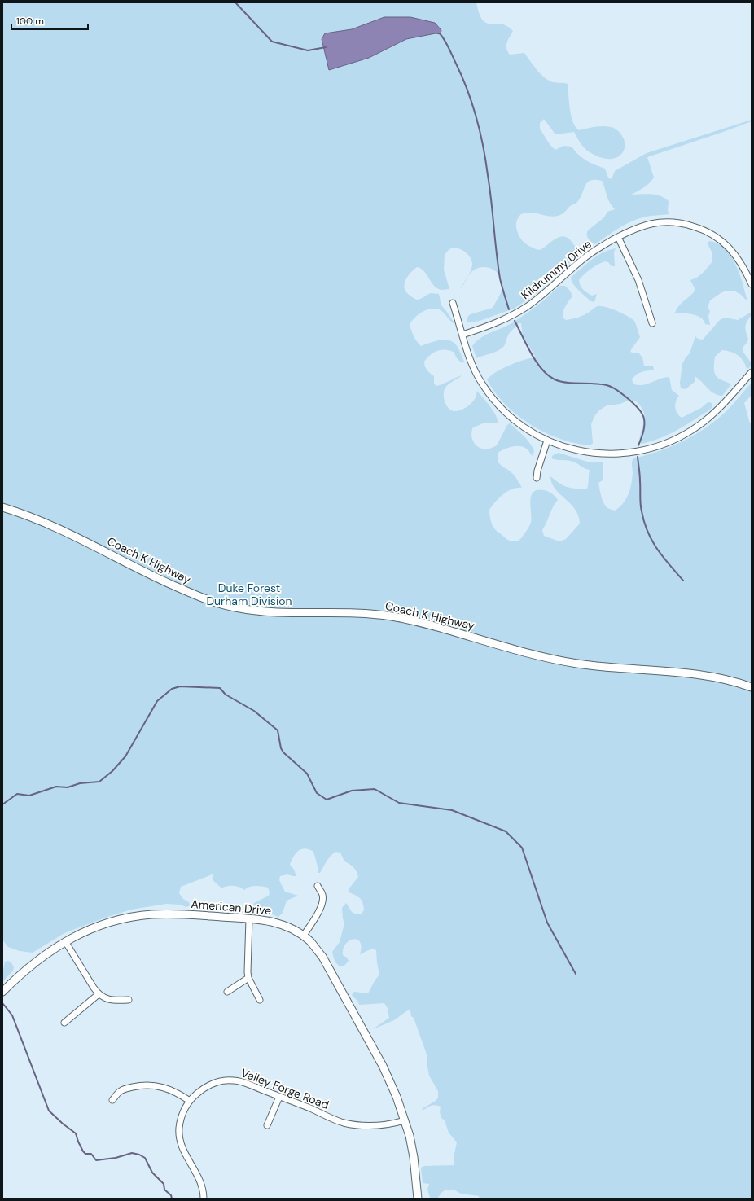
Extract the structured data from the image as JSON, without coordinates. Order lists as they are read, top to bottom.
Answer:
{
  "streets": {
    "street": [
      "Kildrummy Drive",
      "Coach K Highway",
      "American Drive",
      "Valley Forge Road"
    ]
  },
  "crossings": [
    ["American Drive", "Valley Forge Road"]
  ],
  "parks": ["Duke Forest Durham Division"],
  "scale_bar": "100 m"
}
